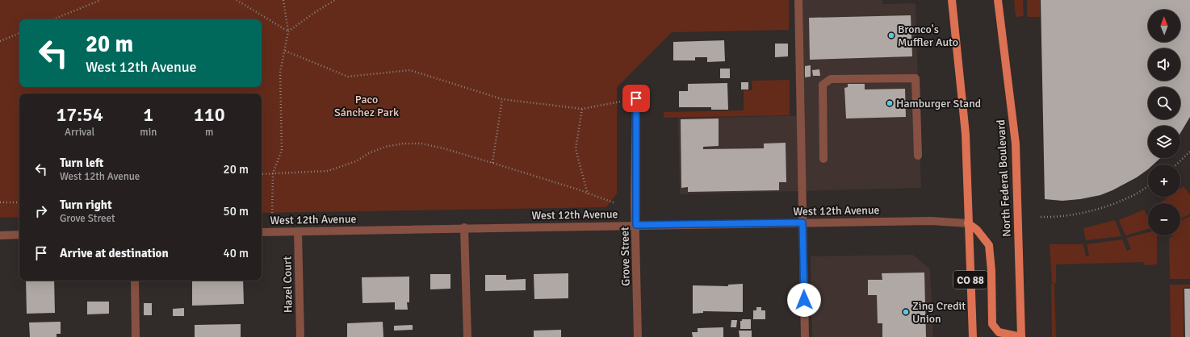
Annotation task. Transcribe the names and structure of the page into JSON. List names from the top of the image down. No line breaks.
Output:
{"streets":{"main road":["North Federal Boulevard","CO 88"],"street":["West 12th Avenue","Grove Street","Hazel Court"]},"crossings":[["West 12th Avenue","Grove Street"],["West 12th Avenue","CO 88"],["West 12th Avenue","Hazel Court"]],"parks":["Paco Sánchez Park"],"places":["Bronco's Muffler Auto","Hamburger Stand","Zing Credit Union"],"north":"top","page":{"map_buttons":["+","−"],"turn":["20 m","West 12th Avenue"],"eta":["17:54","Arrival","1","min","110","m"],"list":[{"name":"Turn left","note":"West 12th Avenue","value":"20 m"},{"name":"Turn right","note":"Grove Street","value":"50 m"},{"name":"Arrive at destination","value":"40 m"}]}}
